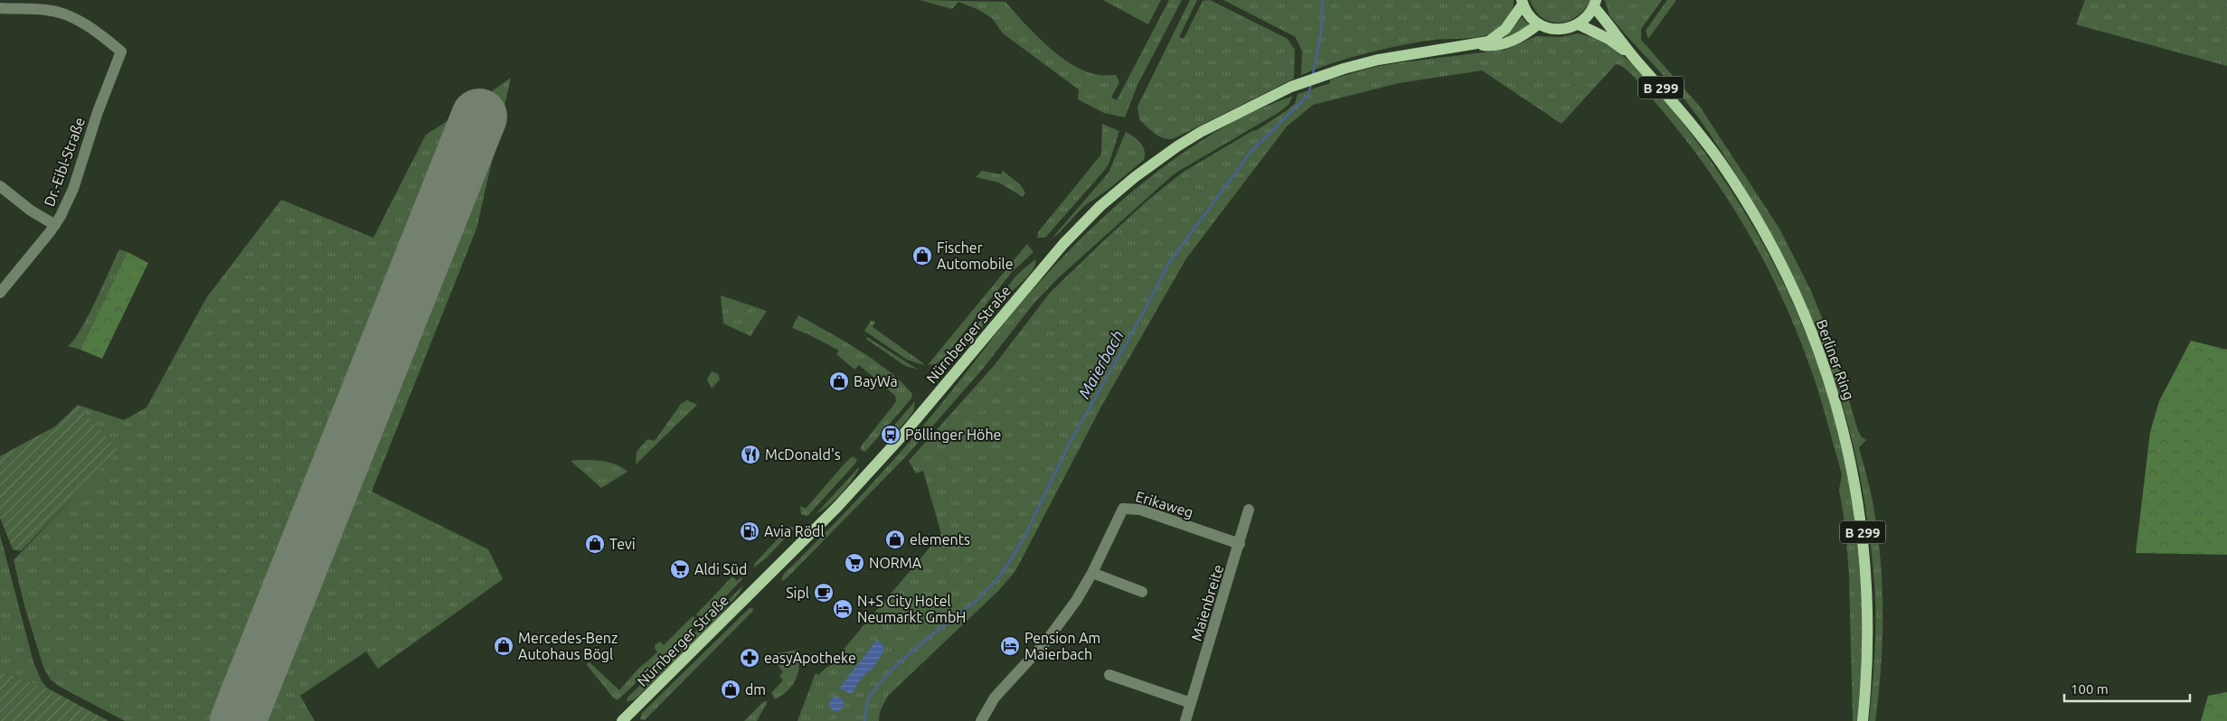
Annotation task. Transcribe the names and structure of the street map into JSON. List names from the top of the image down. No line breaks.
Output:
{"streets":{"main road":["B 299","Nürnberger Straße","Berliner Ring"],"street":["Dr.-Eibl-Straße","Erikaweg","Maienbreite"]},"crossings":[["Erikaweg","Maienbreite"]],"water":["Maierbach"],"places":{"shop":["Fischer Automobile","BayWa","elements","Tevi","Mercedes-Benz Autohaus Bögl","dm"],"bus stop":["Pöllinger Höhe"],"restaurant":["McDonald's"],"fuel station":["Avia Rödl"],"supermarket":["NORMA","Aldi Süd"],"cafe":["Sipl"],"hotel":["N+S City Hotel Neumarkt GmbH","Pension Am Maierbach"],"pharmacy":["easyApotheke"]},"scale_bar":"100 m"}
